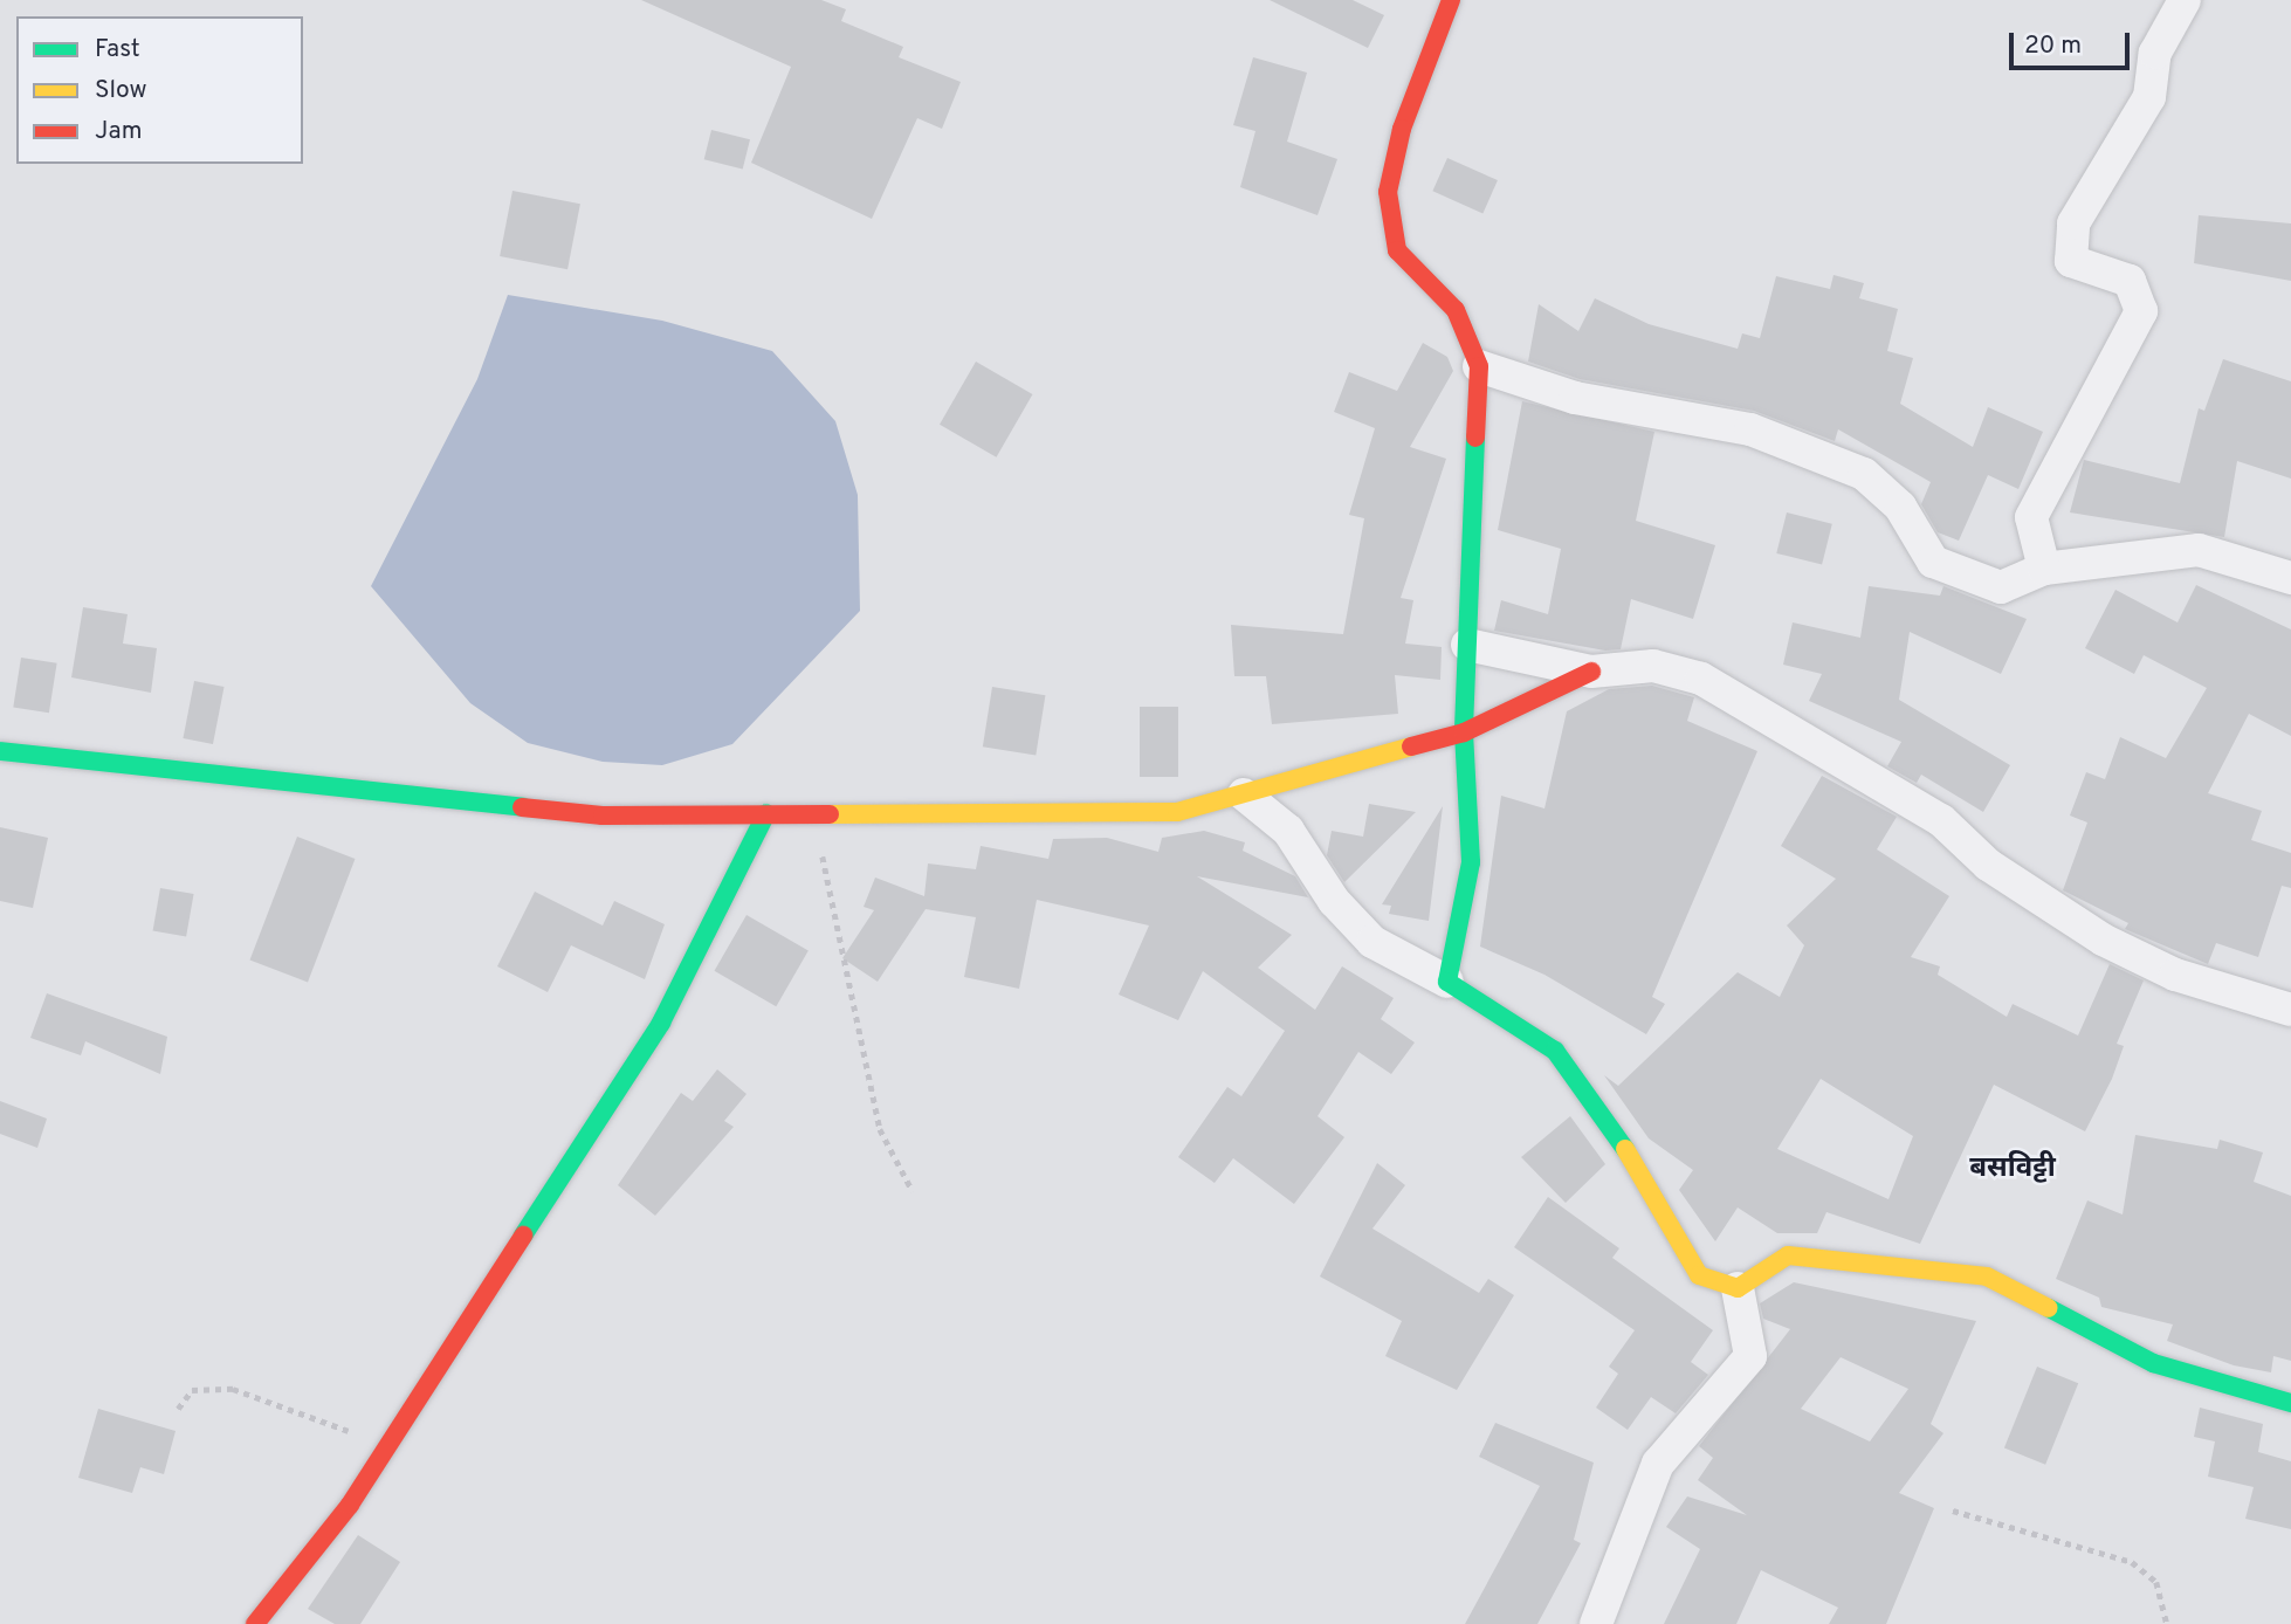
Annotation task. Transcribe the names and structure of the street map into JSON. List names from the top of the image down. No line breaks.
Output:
{"districts":["बसविट्टी"],"legend":["Fast","Slow","Jam"],"scale_bar":"20 m"}
